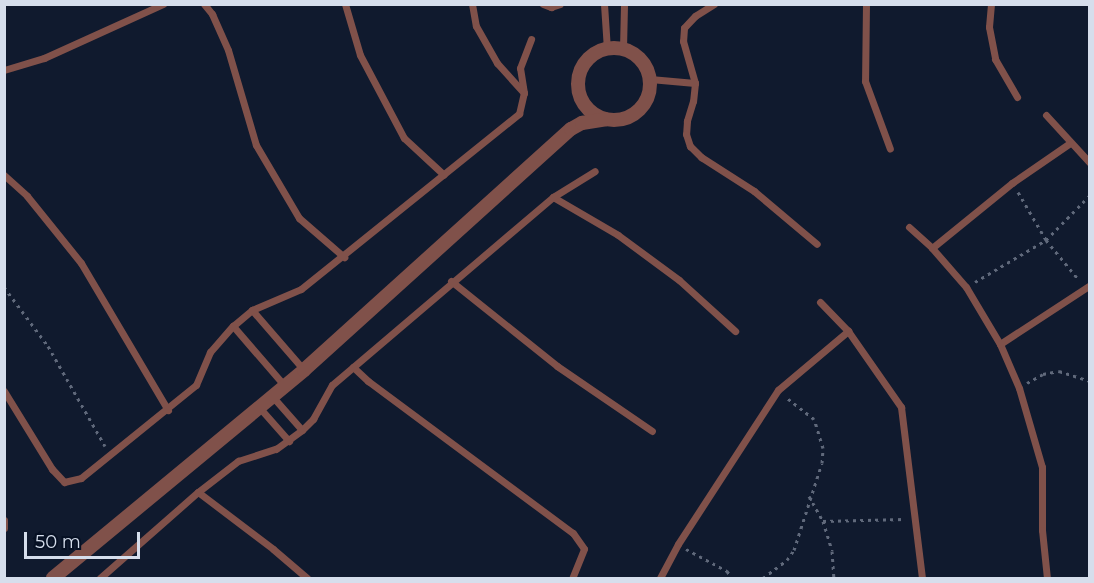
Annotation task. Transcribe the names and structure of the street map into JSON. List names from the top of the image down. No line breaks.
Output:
{"scale_bar":"50 m"}
